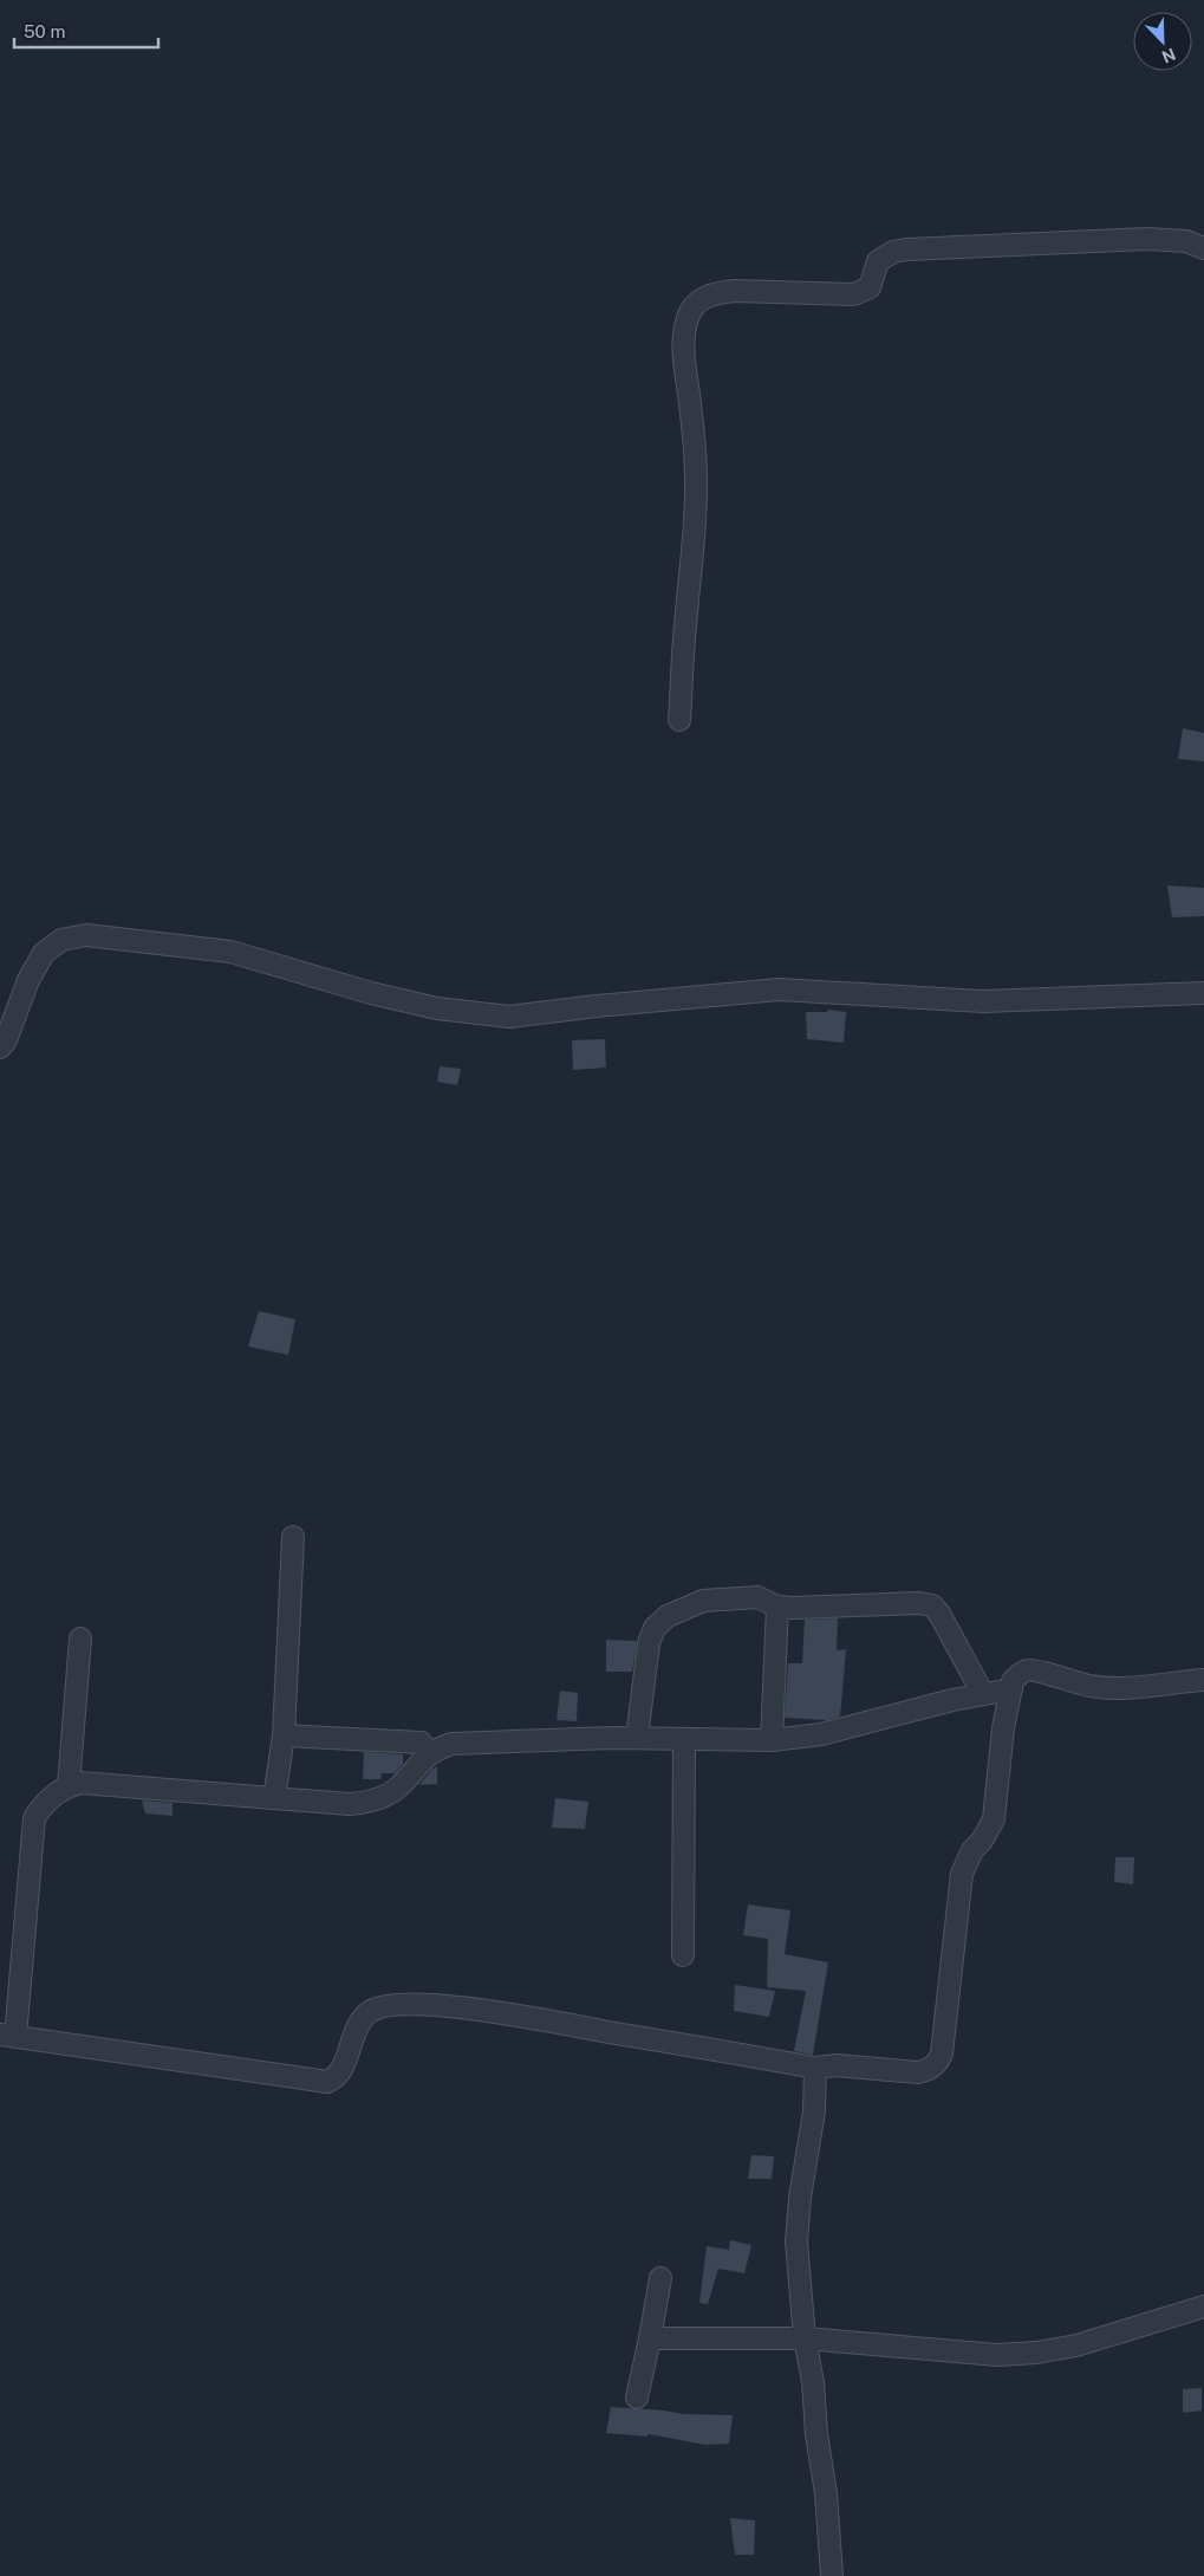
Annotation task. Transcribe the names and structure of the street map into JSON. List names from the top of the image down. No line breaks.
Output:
{"scale_bar":"50 m","north":"bottom right"}
